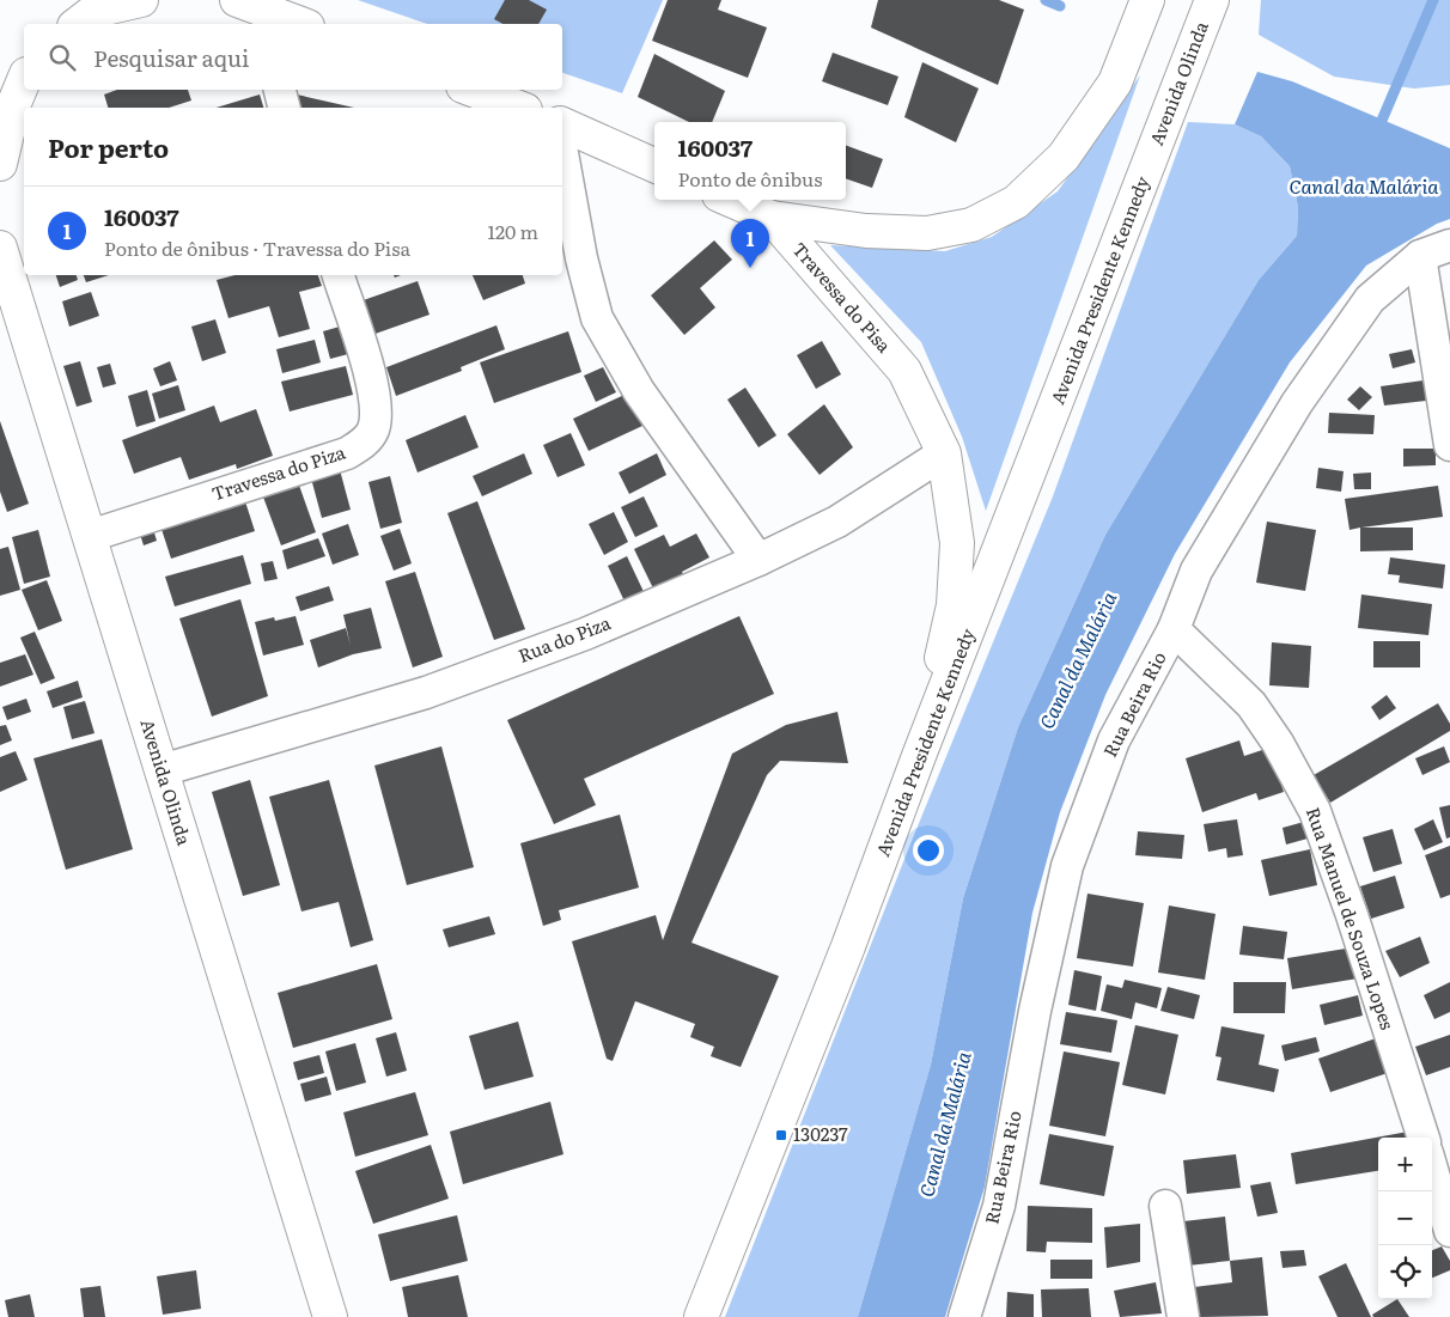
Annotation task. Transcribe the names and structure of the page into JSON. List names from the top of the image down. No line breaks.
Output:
{"streets":{"main road":["Avenida Olinda","Avenida Presidente Kennedy","Travessa do Pisa"],"street":["Travessa do Piza","Rua do Piza","Rua Beira Rio","Rua Manuel de Souza Lopes"]},"crossings":[["Avenida Olinda","Avenida Presidente Kennedy"],["Avenida Olinda","Travessa do Piza"],["Avenida Olinda","Rua do Piza"],["Avenida Presidente Kennedy","Travessa do Pisa"],["Travessa do Pisa","Rua do Piza"],["Rua Beira Rio","Rua Manuel de Souza Lopes"]],"water":["Canal da Malária"],"places":{"transit":["130237"]},"page":{"search":"Pesquisar aqui","heading":"Por perto","popup":["160037","Ponto de ônibus"],"list":[{"mark":"1","name":"160037","note":"Ponto de ônibus · Travessa do Pisa","value":"120 m"}],"pins":"1","map_buttons":["+","−"]}}
